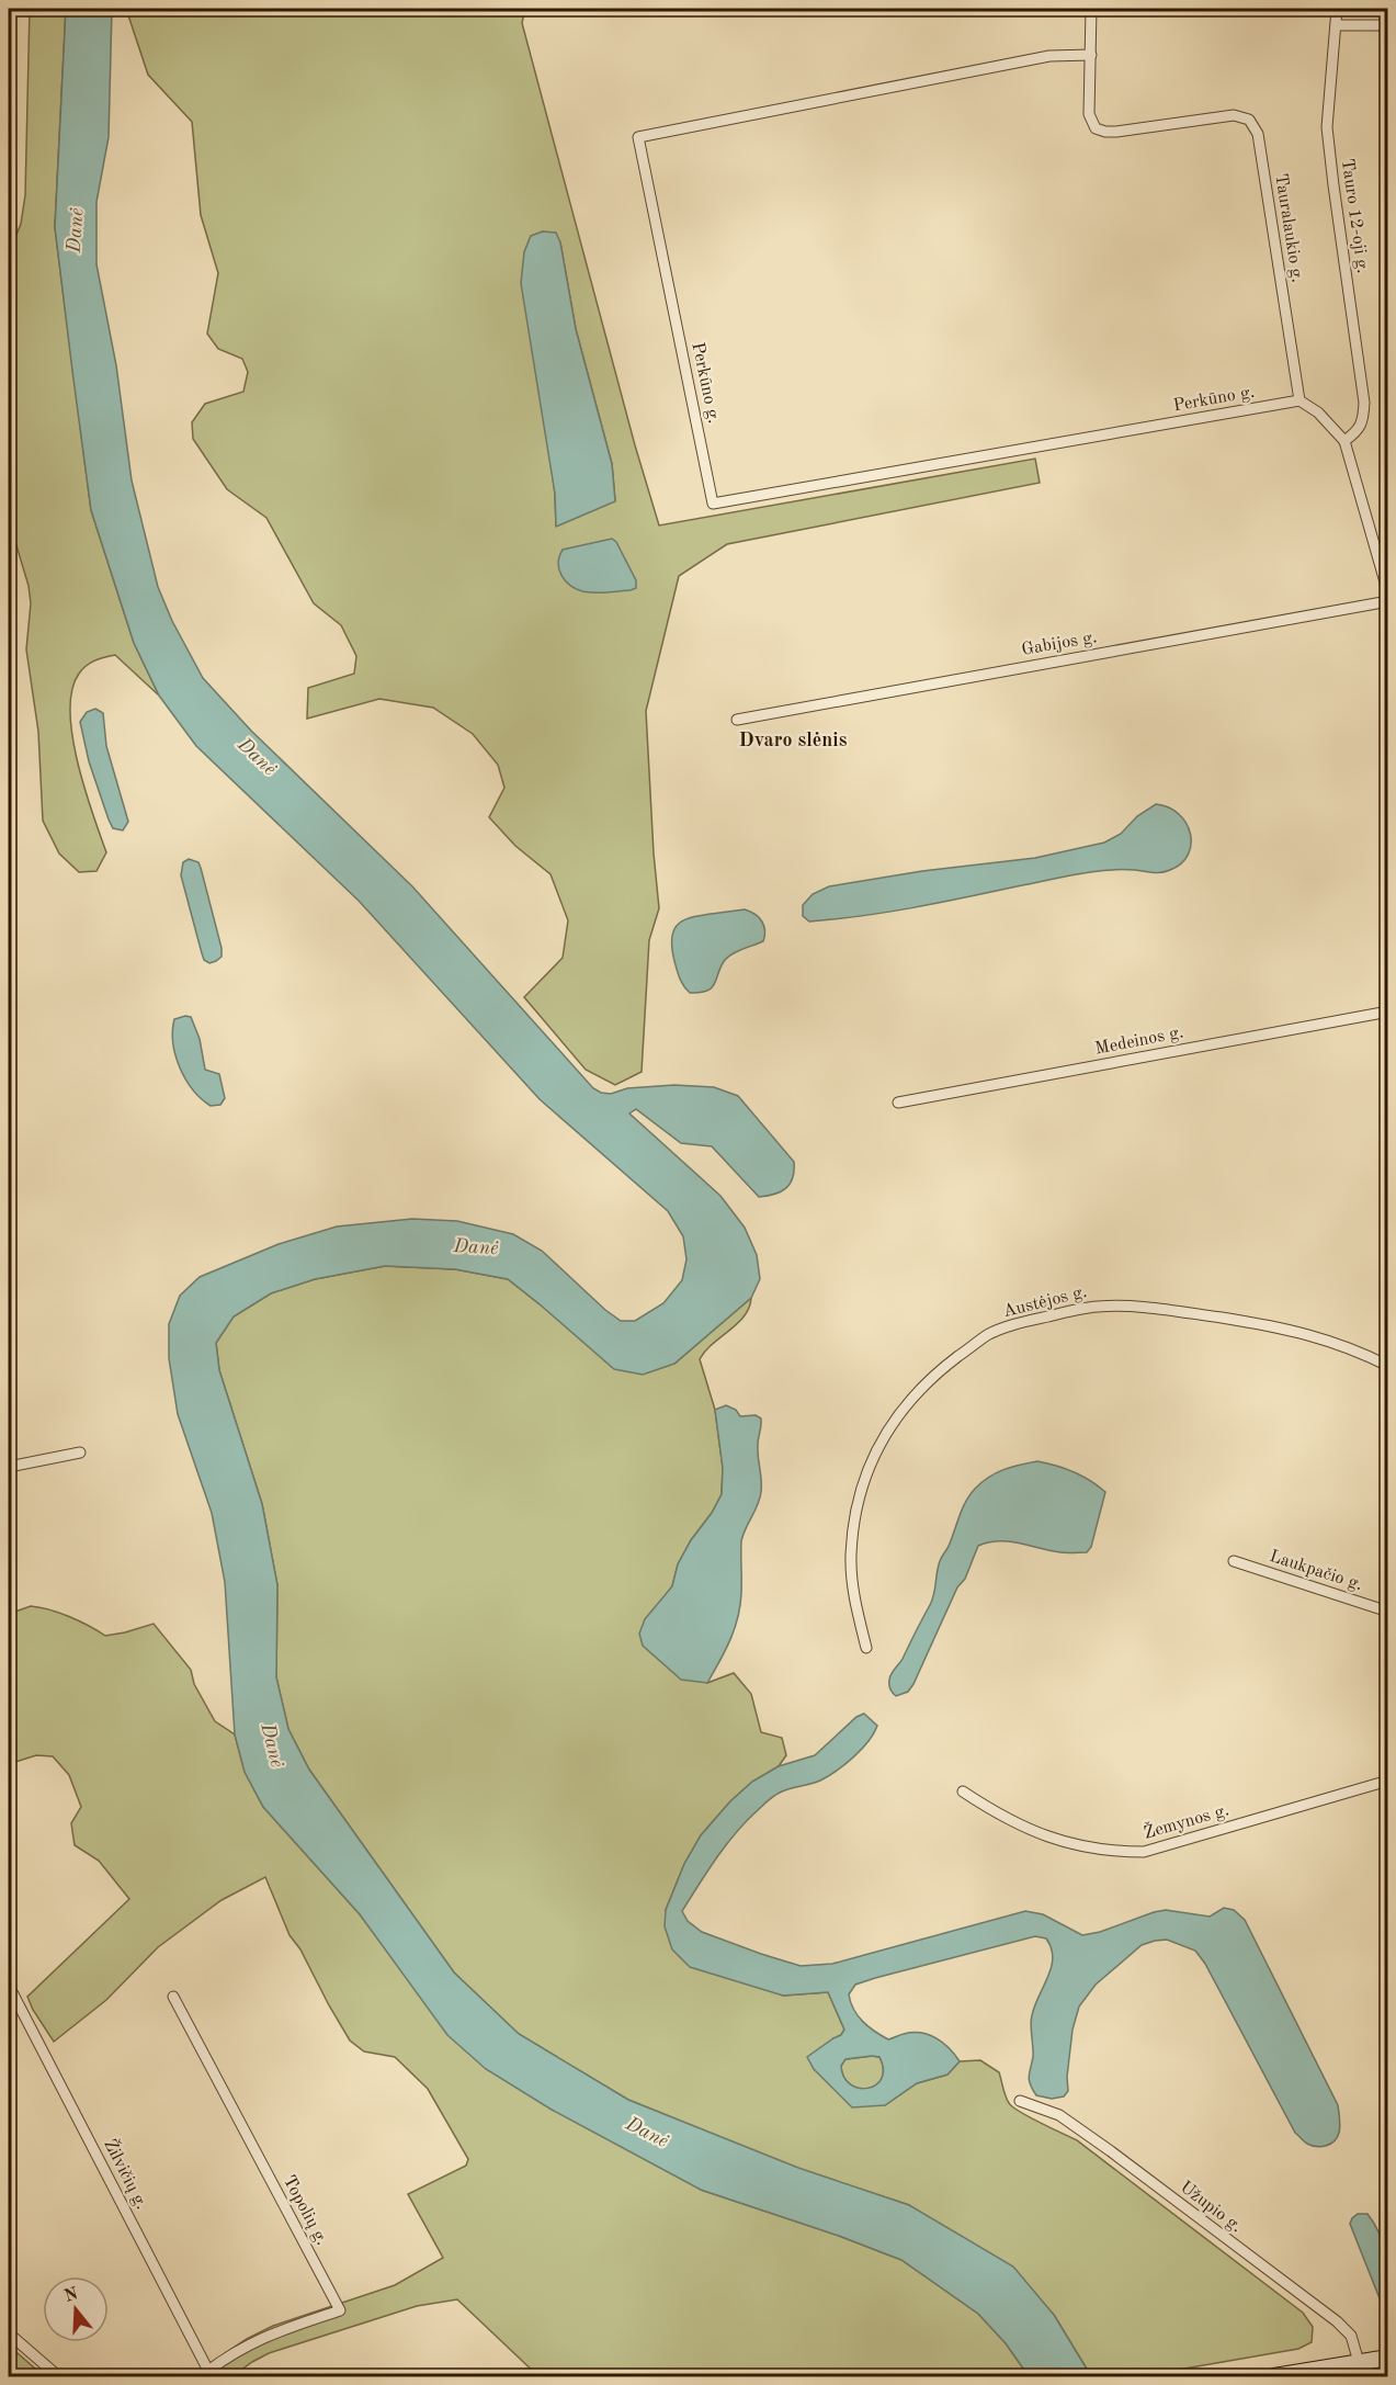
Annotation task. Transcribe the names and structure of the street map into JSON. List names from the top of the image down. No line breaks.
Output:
{"streets":{"street":["Tauro 12-oji g.","Tauralaukio g.","Perkūno g.","Gabijos g.","Medeinos g.","Austėjos g.","Laukpačio g.","Žemynos g.","Žilvičių g.","Užupio g.","Topolių g."]},"crossings":[["Tauralaukio g.","Perkūno g."],["Žilvičių g.","Topolių g."]],"districts":["Dvaro slėnis"],"water":["Danė"],"north":"top"}
